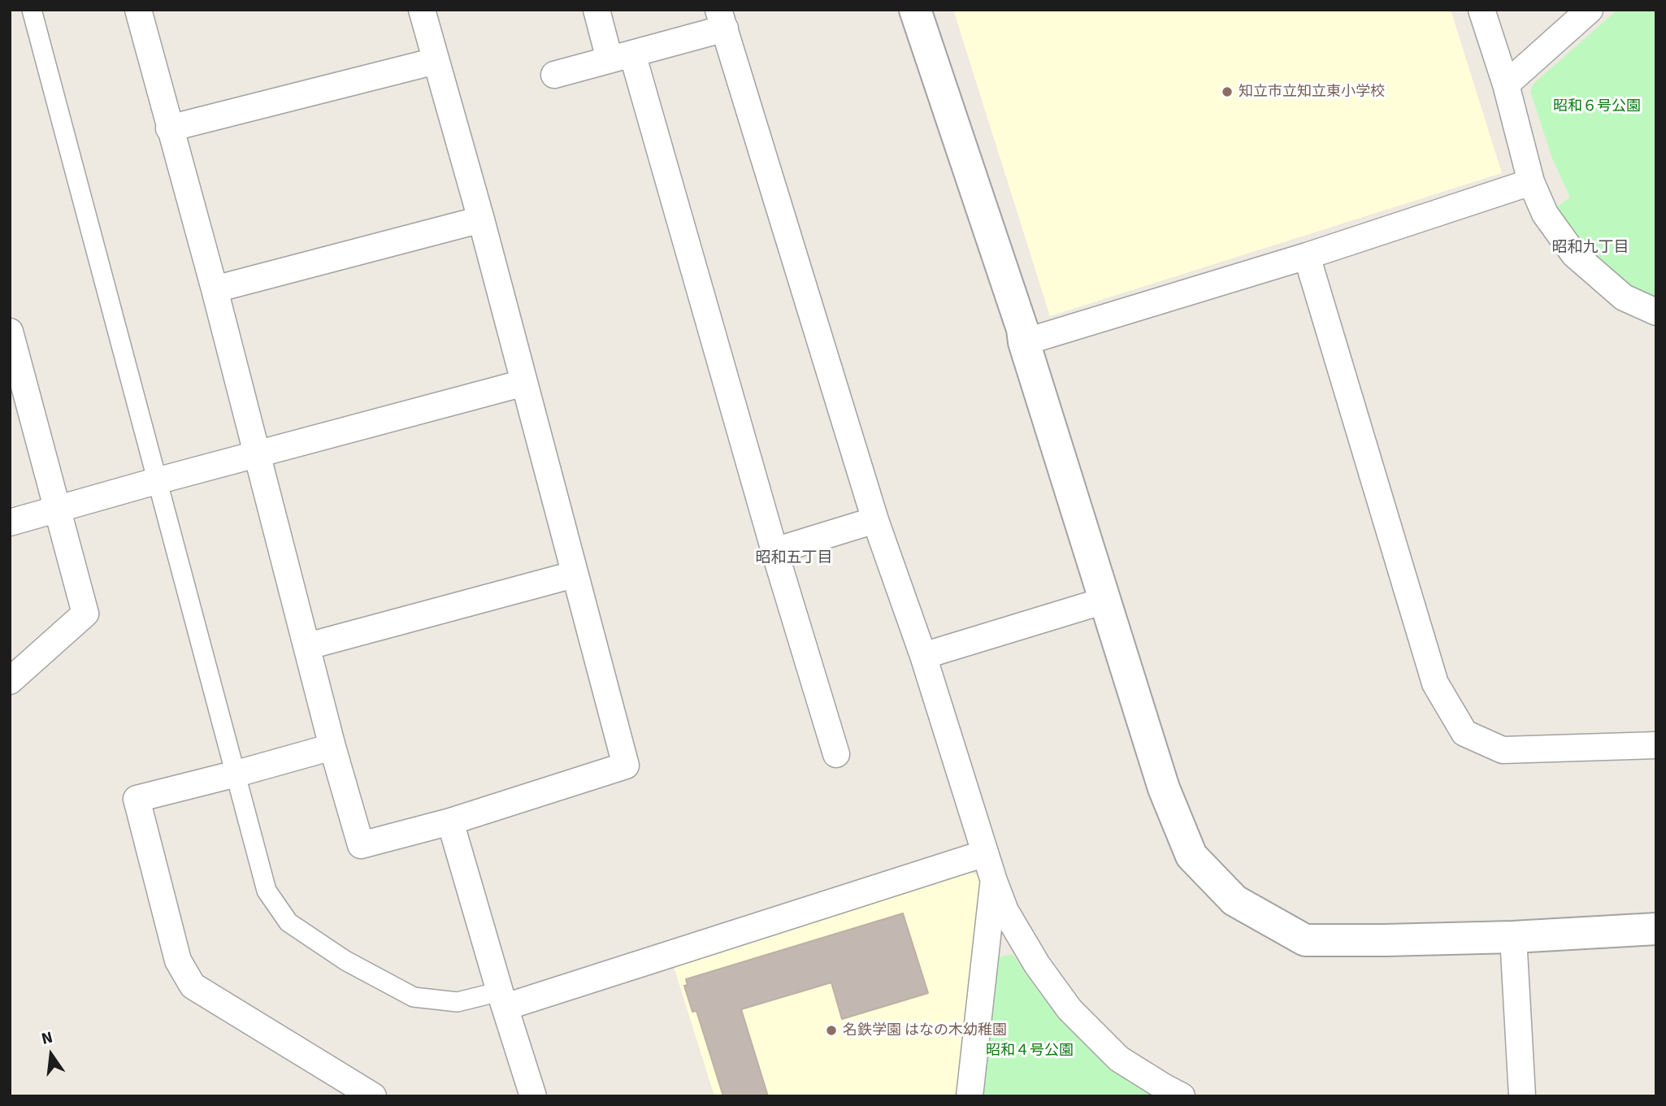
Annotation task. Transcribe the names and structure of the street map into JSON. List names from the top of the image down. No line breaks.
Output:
{"districts":["昭和九丁目","昭和五丁目"],"parks":["昭和６号公園","昭和４号公園"],"places":["知立市立知立東小学校","名鉄学園 はなの木幼稚園"],"north":"top"}
